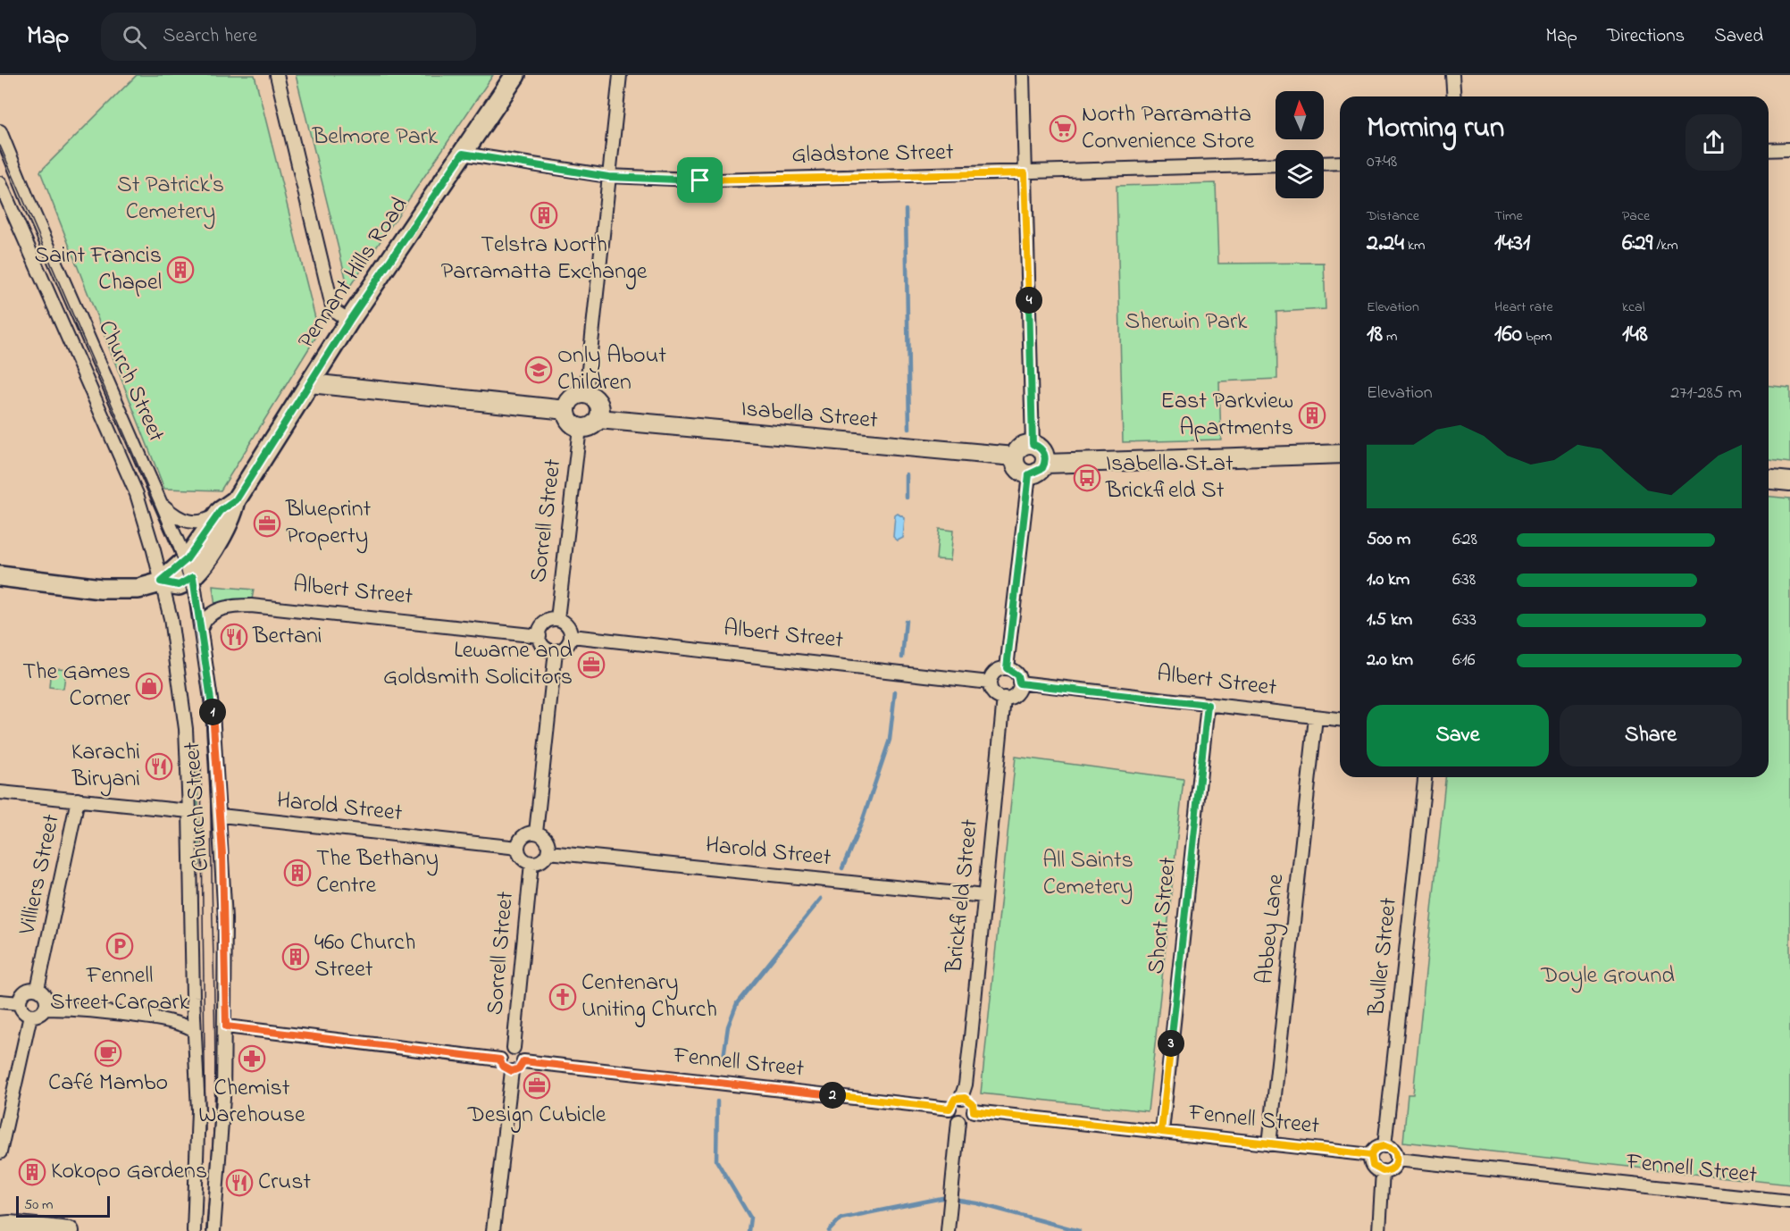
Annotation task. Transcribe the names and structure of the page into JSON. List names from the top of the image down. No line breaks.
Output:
{"streets":{"main road":["Pennant Hills Road"],"street":["Gladstone Street","Church Street","Isabella Street","Sorrell Street","Albert Street","Harold Street","Villiers Street","Brickfield Street","Short Street","Abbey Lane","Buller Street","Fennell Street"]},"crossings":[["Gladstone Street","Pennant Hills Road"],["Pennant Hills Road","Church Street"],["Church Street","Albert Street"],["Church Street","Harold Street"],["Isabella Street","Sorrell Street"],["Sorrell Street","Albert Street"],["Sorrell Street","Harold Street"],["Sorrell Street","Fennell Street"],["Albert Street","Brickfield Street"],["Albert Street","Short Street"],["Albert Street","Abbey Lane"],["Harold Street","Brickfield Street"],["Brickfield Street","Fennell Street"],["Short Street","Fennell Street"],["Abbey Lane","Fennell Street"],["Buller Street","Fennell Street"]],"parks":["Belmore Park","St Patrick's Cemetery","Sherwin Park","All Saints Cemetery","Doyle Ground"],"places":{"supermarket":["North Parramatta Convenience Store"],"building":["Telstra North Parramatta Exchange","Saint Francis Chapel","East Parkview Apartments","The Bethany Centre","460 Church Street","Kokopo Gardens"],"school or university":["Only About Children"],"bus stop":["Isabella St at Brickfield St"],"office":["Blueprint Property","Lewarne and Goldsmith Solicitors","Design Cubicle"],"restaurant":["Bertani","Karachi Biryani","Crust"],"shop":["The Games Corner"],"parking":["Fennell Street Carpark"],"church":["Centenary Uniting Church"],"cafe":["Café Mambo"],"pharmacy":["Chemist Warehouse"]},"scale_bar":"50 m","north":"top","page":{"header":"Map","search":"Search here","nav":["Map","Directions","Saved"],"heading":["Morning run","07:48"],"stats":[["Distance","2.24 km"],["Time","14:31"],["Pace","6:29 /km"],["Elevation","18 m"],["Heart rate","160 bpm"],["kcal","148"]],"pins":["4","1","3","2"],"chart":["Elevation","271–285 m"],"list":[{"name":"500 m","note":"6:28"},{"name":"1.0 km","note":"6:38"},{"name":"1.5 km","note":"6:33"},{"name":"2.0 km","note":"6:16"}],"buttons":["Save","Share"],"scale":"50 m"}}
